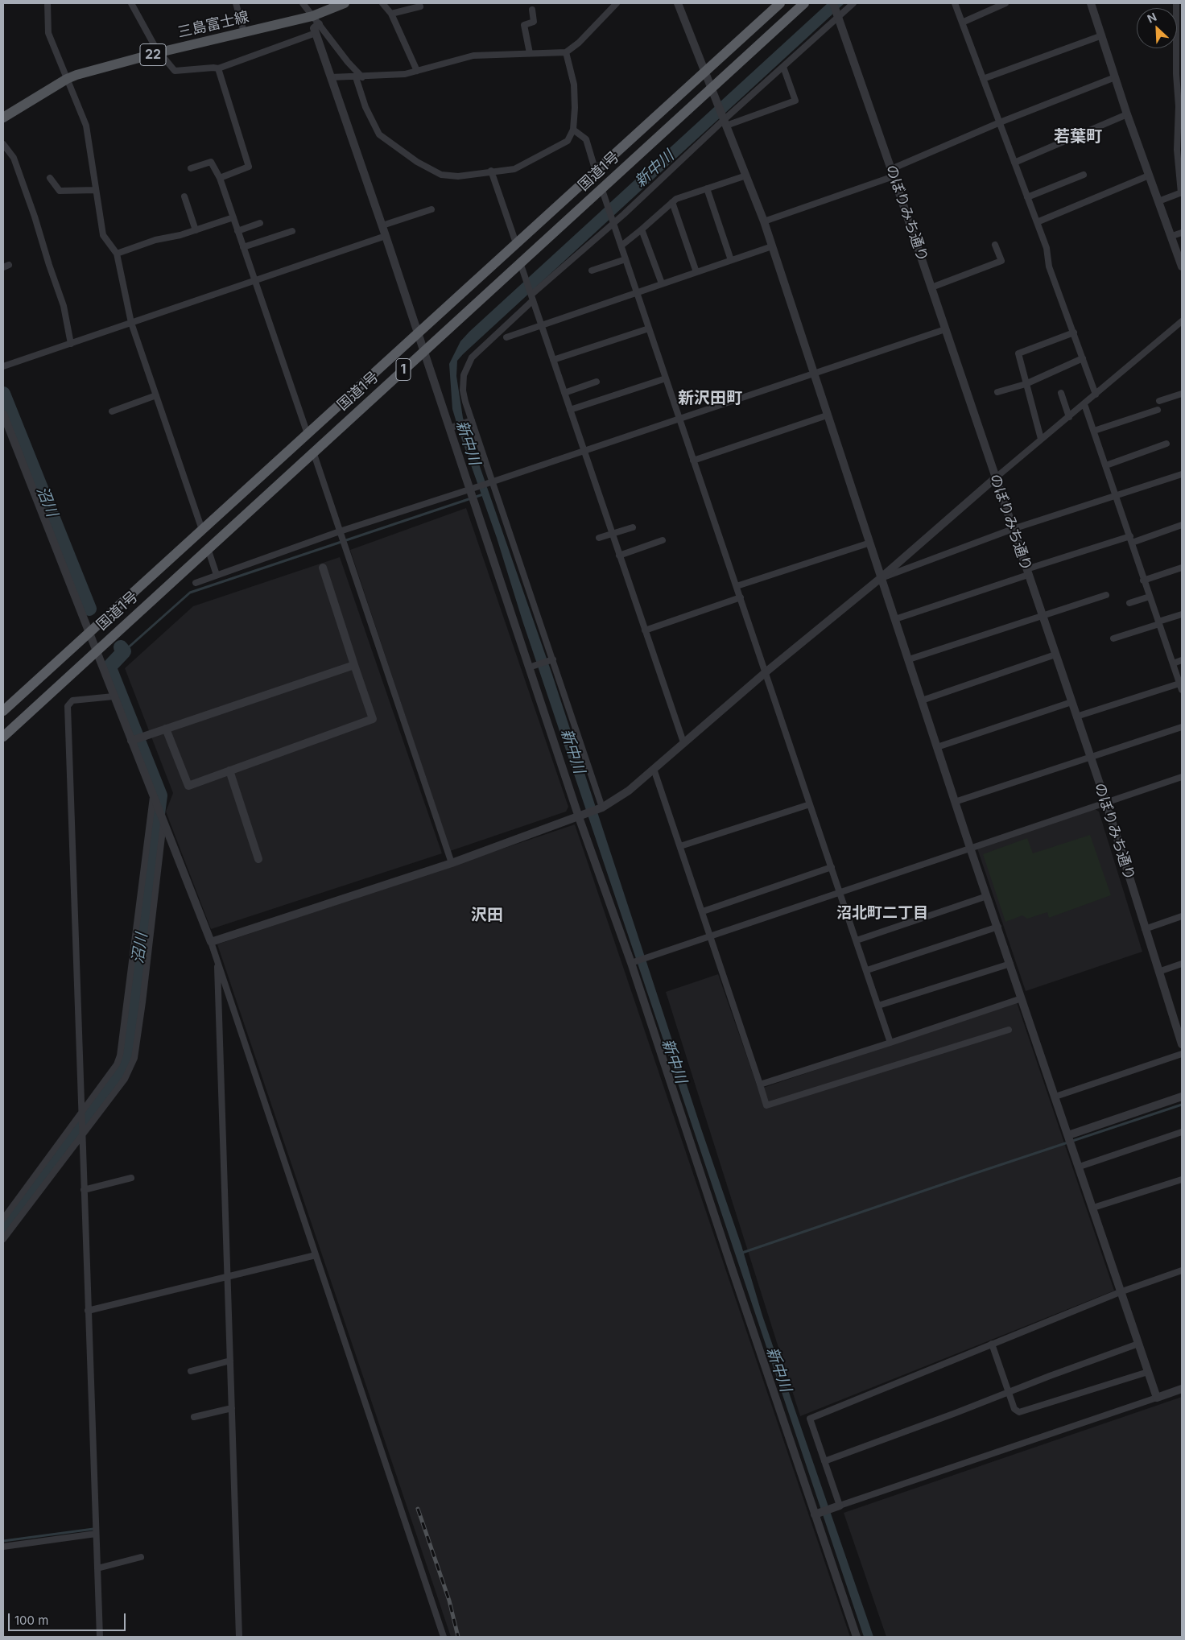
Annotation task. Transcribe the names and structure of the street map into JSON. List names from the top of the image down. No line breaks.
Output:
{"streets":{"highway":["国道1号","1"],"main road":["三島富士線","22"],"street":["のぼりみち通り"]},"districts":["若葉町","新沢田町","沼北町二丁目","沢田"],"water":["新中川","沼川"],"scale_bar":"100 m","north":"top left"}
